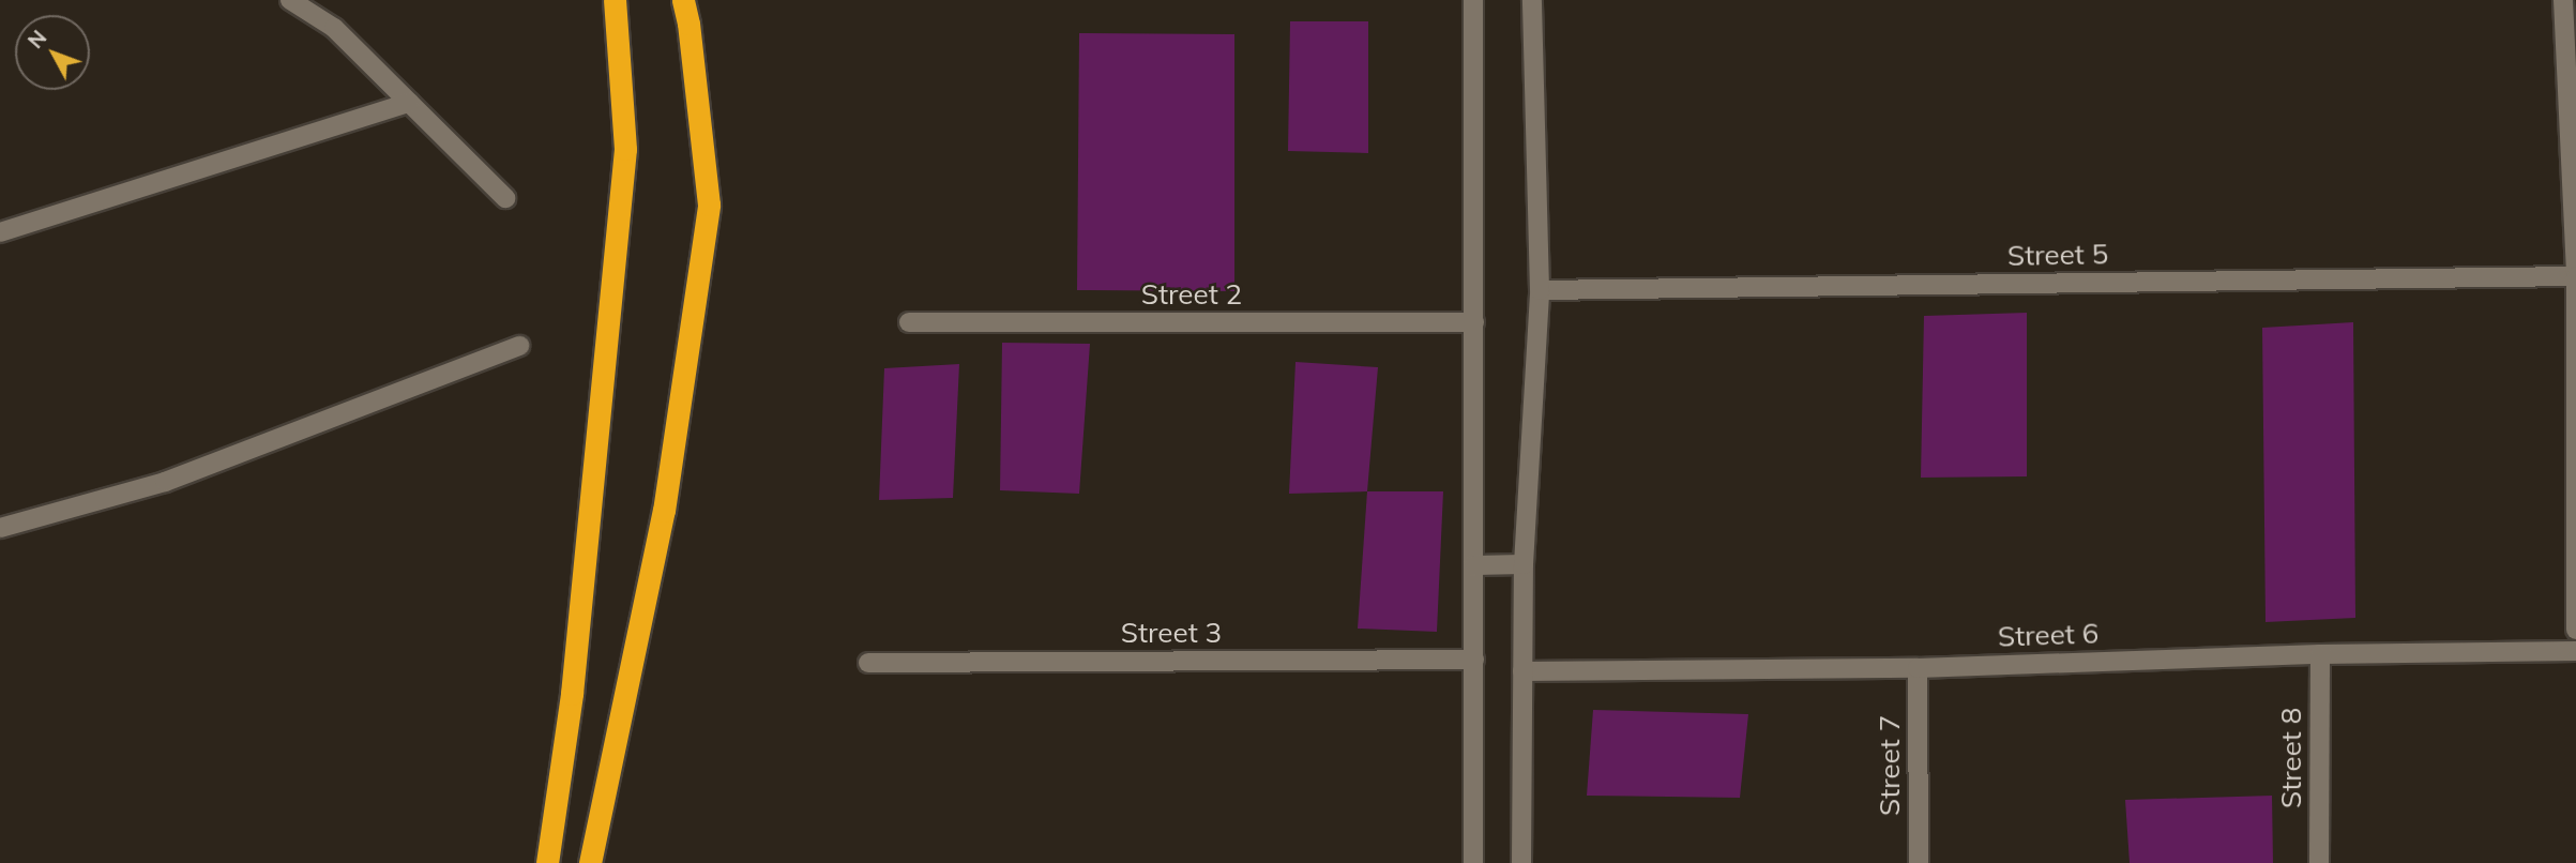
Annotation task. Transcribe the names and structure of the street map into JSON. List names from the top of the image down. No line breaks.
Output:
{"streets":{"street":["Street 5","Street 2","Street 3","Street 6","Street 8","Street 7"]},"crossings":[["Street 6","Street 8"],["Street 6","Street 7"]],"north":"top left"}
